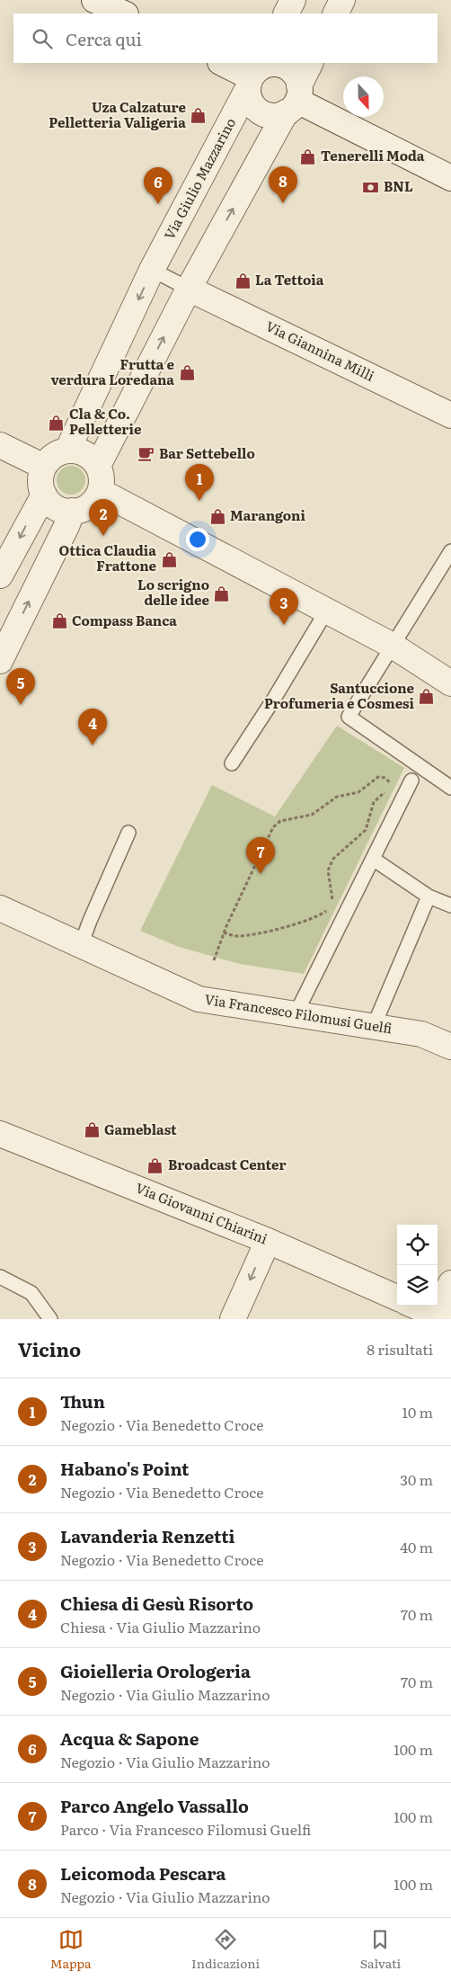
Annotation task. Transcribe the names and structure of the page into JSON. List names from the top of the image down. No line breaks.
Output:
{"streets":{"street":["Via Giulio Mazzarino","Via Giannina Milli","Via Francesco Filomusi Guelfi","Via Giovanni Chiarini"]},"places":{"shop":["Uza Calzature Pelletteria Valigeria","Tenerelli Moda","La Tettoia","Frutta e verdura Loredana","Cla & Co. Pelletterie","Marangoni","Ottica Claudia Frattone","Lo scrigno delle idee","Compass Banca","Santuccione Profumeria e Cosmesi","Gameblast","Broadcast Center"],"bank":["BNL"],"cafe":["Bar Settebello"]},"north":"bottom","page":{"search":"Cerca qui","pins":["8","6","1","2","3","5","4","7"],"heading":["Vicino","8 risultati"],"list":[{"mark":"1","name":"Thun","note":"Negozio · Via Benedetto Croce","value":"10 m"},{"mark":"2","name":"Habano's Point","note":"Negozio · Via Benedetto Croce","value":"30 m"},{"mark":"3","name":"Lavanderia Renzetti","note":"Negozio · Via Benedetto Croce","value":"40 m"},{"mark":"4","name":"Chiesa di Gesù Risorto","note":"Chiesa · Via Giulio Mazzarino","value":"70 m"},{"mark":"5","name":"Gioielleria Orologeria","note":"Negozio · Via Giulio Mazzarino","value":"70 m"},{"mark":"6","name":"Acqua & Sapone","note":"Negozio · Via Giulio Mazzarino","value":"100 m"},{"mark":"7","name":"Parco Angelo Vassallo","note":"Parco · Via Francesco Filomusi Guelfi","value":"100 m"},{"mark":"8","name":"Leicomoda Pescara","note":"Negozio · Via Giulio Mazzarino","value":"100 m"}],"nav":["Mappa","Indicazioni","Salvati"]}}
